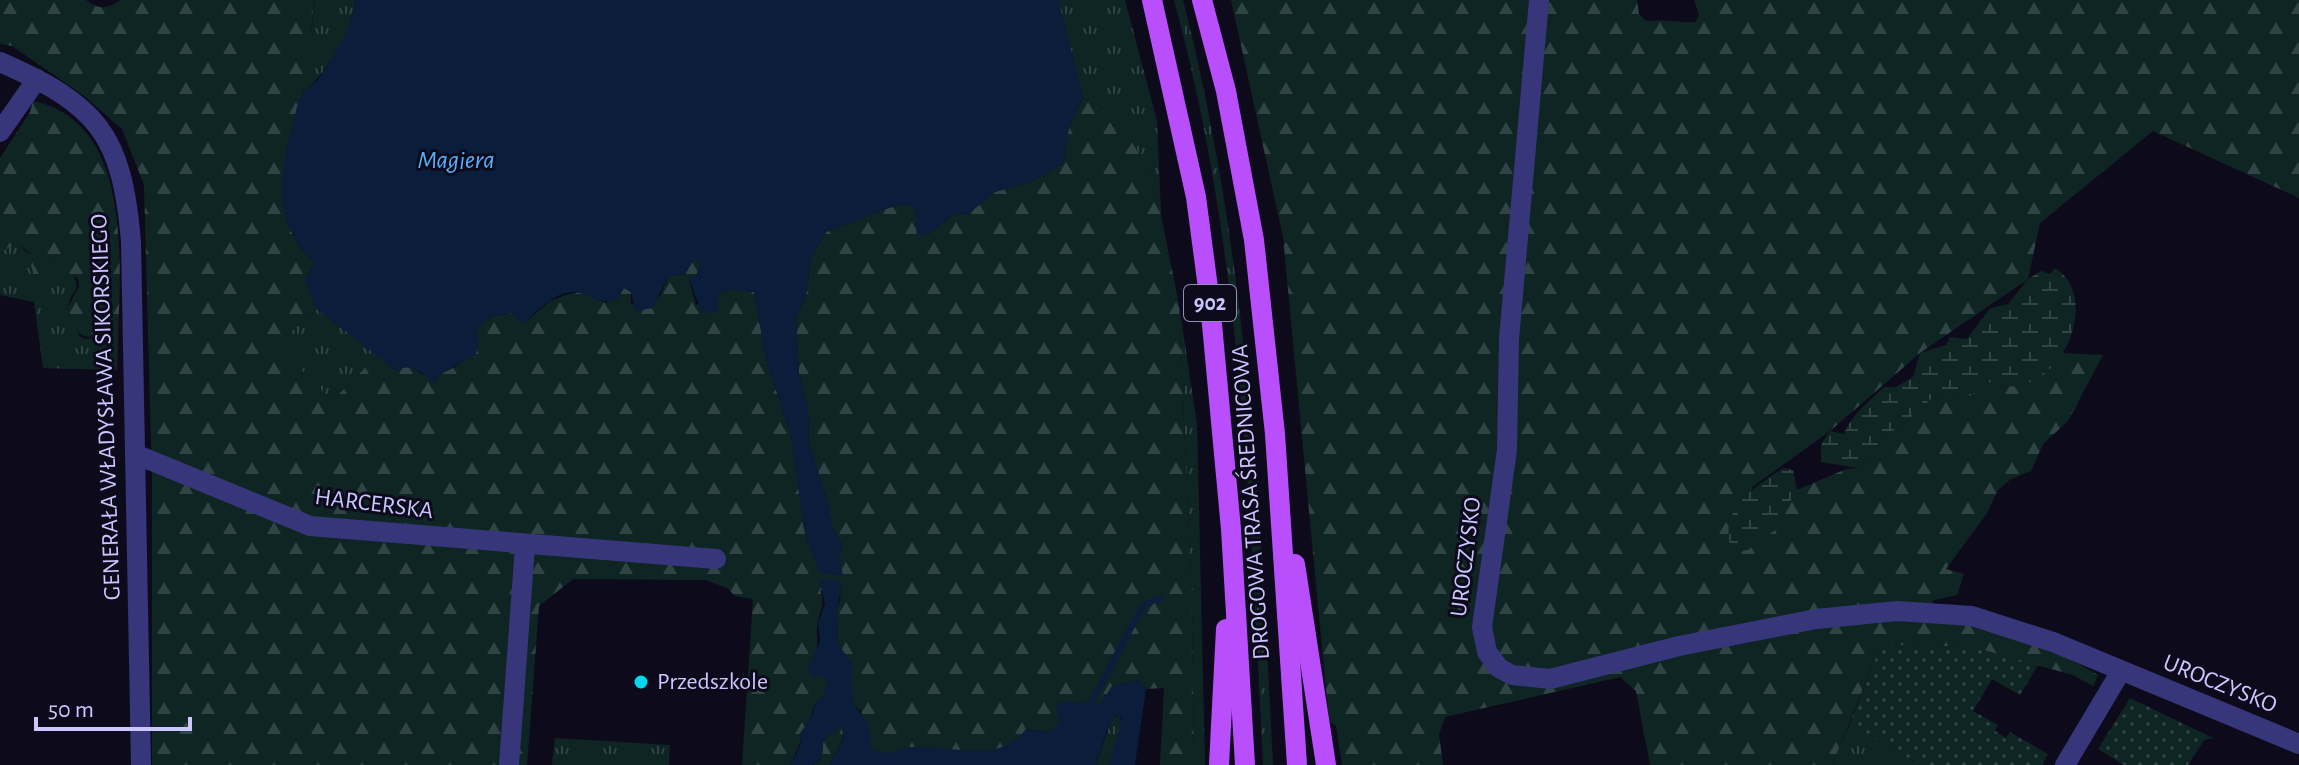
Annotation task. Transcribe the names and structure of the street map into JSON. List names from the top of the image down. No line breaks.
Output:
{"streets":{"main road":["902","DROGOWA TRASA ŚREDNICOWA"],"street":["GENERAŁA WŁADYSŁAWA SIKORSKIEGO","HARCERSKA","UROCZYSKO"]},"crossings":[["GENERAŁA WŁADYSŁAWA SIKORSKIEGO","HARCERSKA"]],"water":["Magiera"],"places":["Przedszkole"],"scale_bar":"50 m"}
